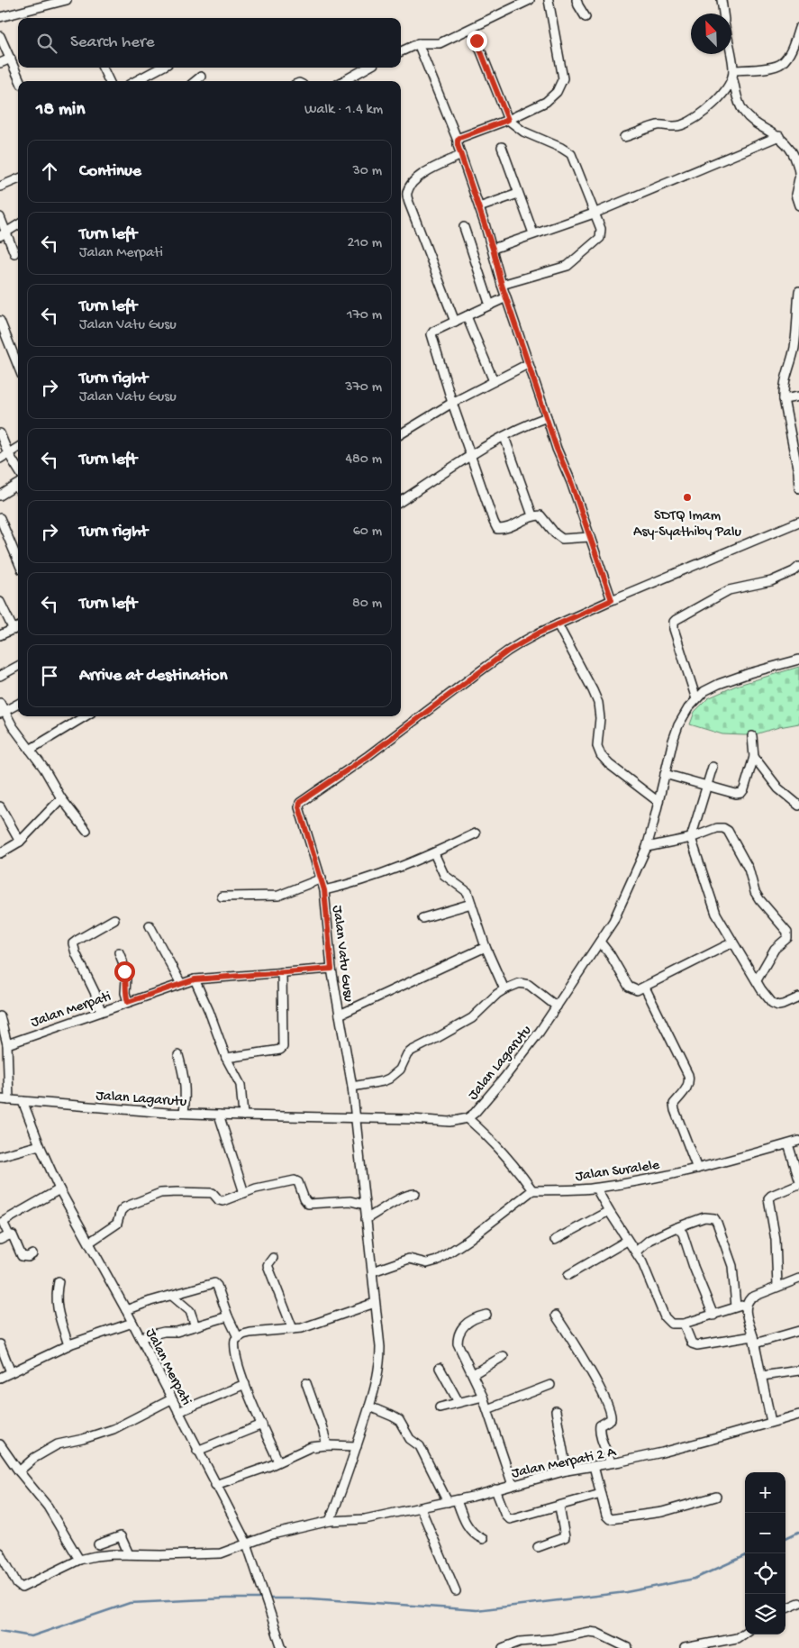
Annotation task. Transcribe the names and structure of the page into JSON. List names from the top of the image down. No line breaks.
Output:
{"streets":{"street":["Jalan Vatu Gusu","Jalan Merpati","Jalan Lagarutu","Jalan Suralele","Jalan Merpati 2 A"]},"crossings":[["Jalan Vatu Gusu","Jalan Merpati"],["Jalan Vatu Gusu","Jalan Lagarutu"],["Jalan Merpati","Jalan Lagarutu"],["Jalan Merpati","Jalan Merpati 2 A"]],"places":["SDTQ Imam Asy-Syathiby Palu"],"north":"top left","page":{"search":"Search here","heading":["18 min","Walk · 1.4 km"],"list":[["Continue","30 m"],["Turn left","Jalan Merpati","210 m"],["Turn left","Jalan Vatu Gusu","170 m"],["Turn right","Jalan Vatu Gusu","370 m"],["Turn left","480 m"],["Turn right","60 m"],["Turn left","80 m"],"Arrive at destination"],"map_buttons":["+","−"]}}
